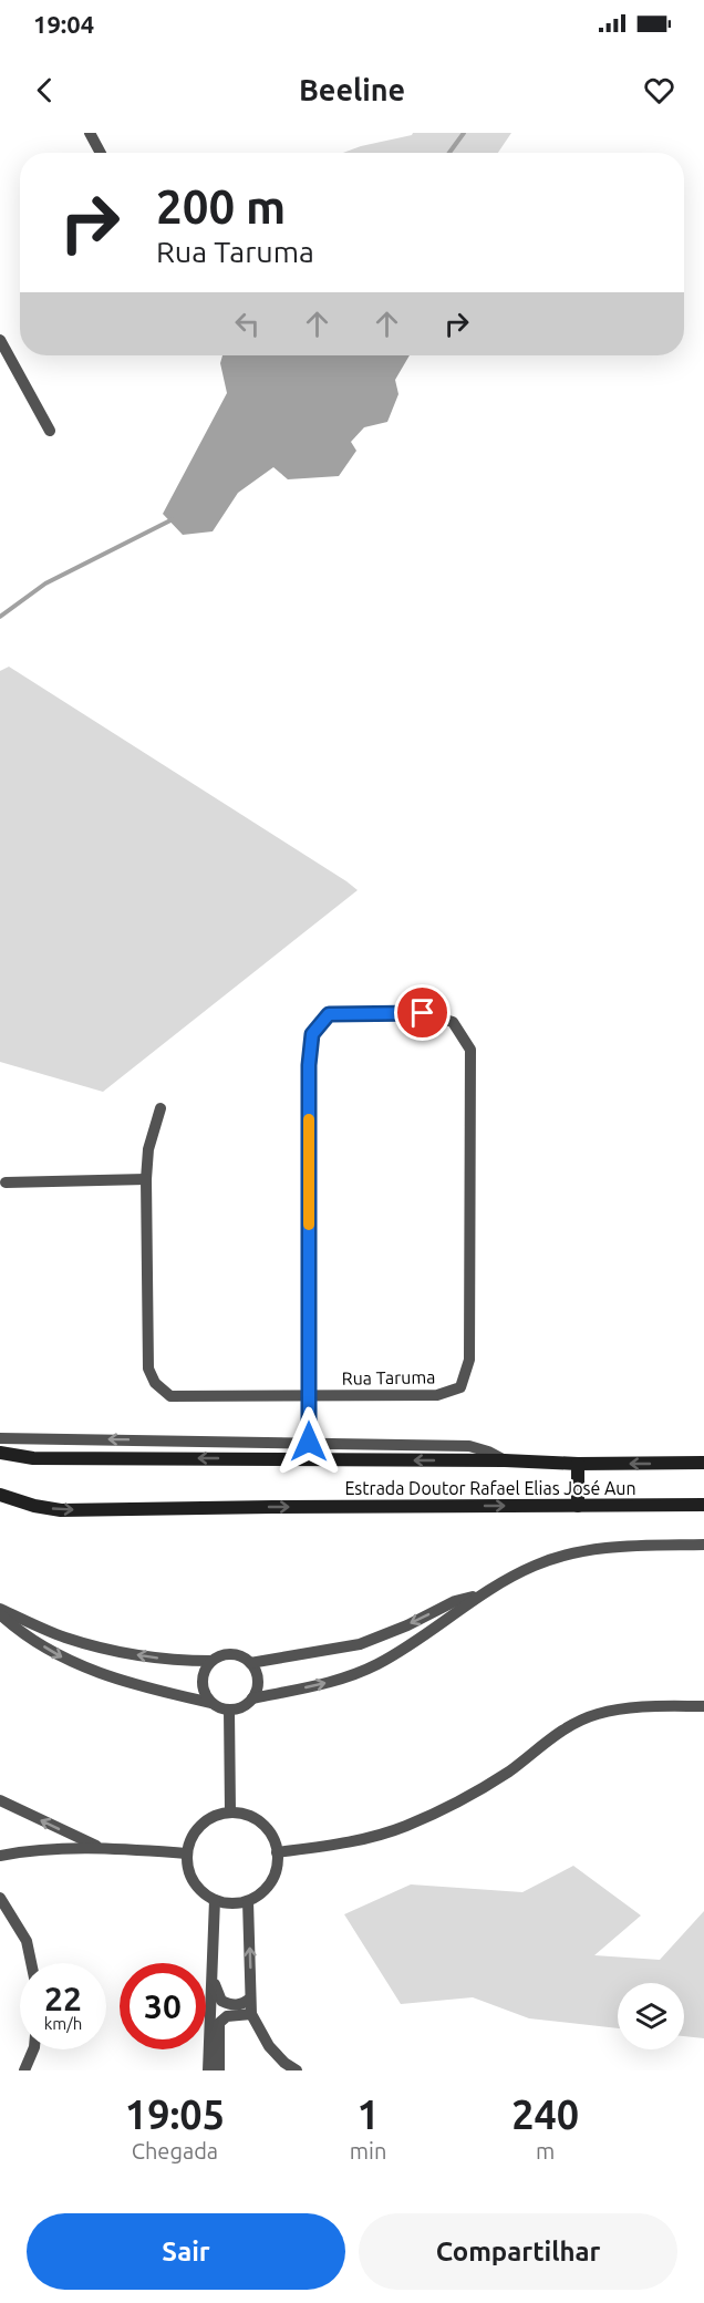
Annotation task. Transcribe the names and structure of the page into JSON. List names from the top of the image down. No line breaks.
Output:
{"streets":{"main road":["Estrada Doutor Rafael Elias José Aun"],"street":["Rua Taruma"]},"page":{"status":"19:04","header":"Beeline","turn":["200 m","Rua Taruma"],"speed":"22 km/h","limit":"30","eta":["19:05","Chegada","1","min","240","m"],"buttons":["Sair","Compartilhar"]}}
